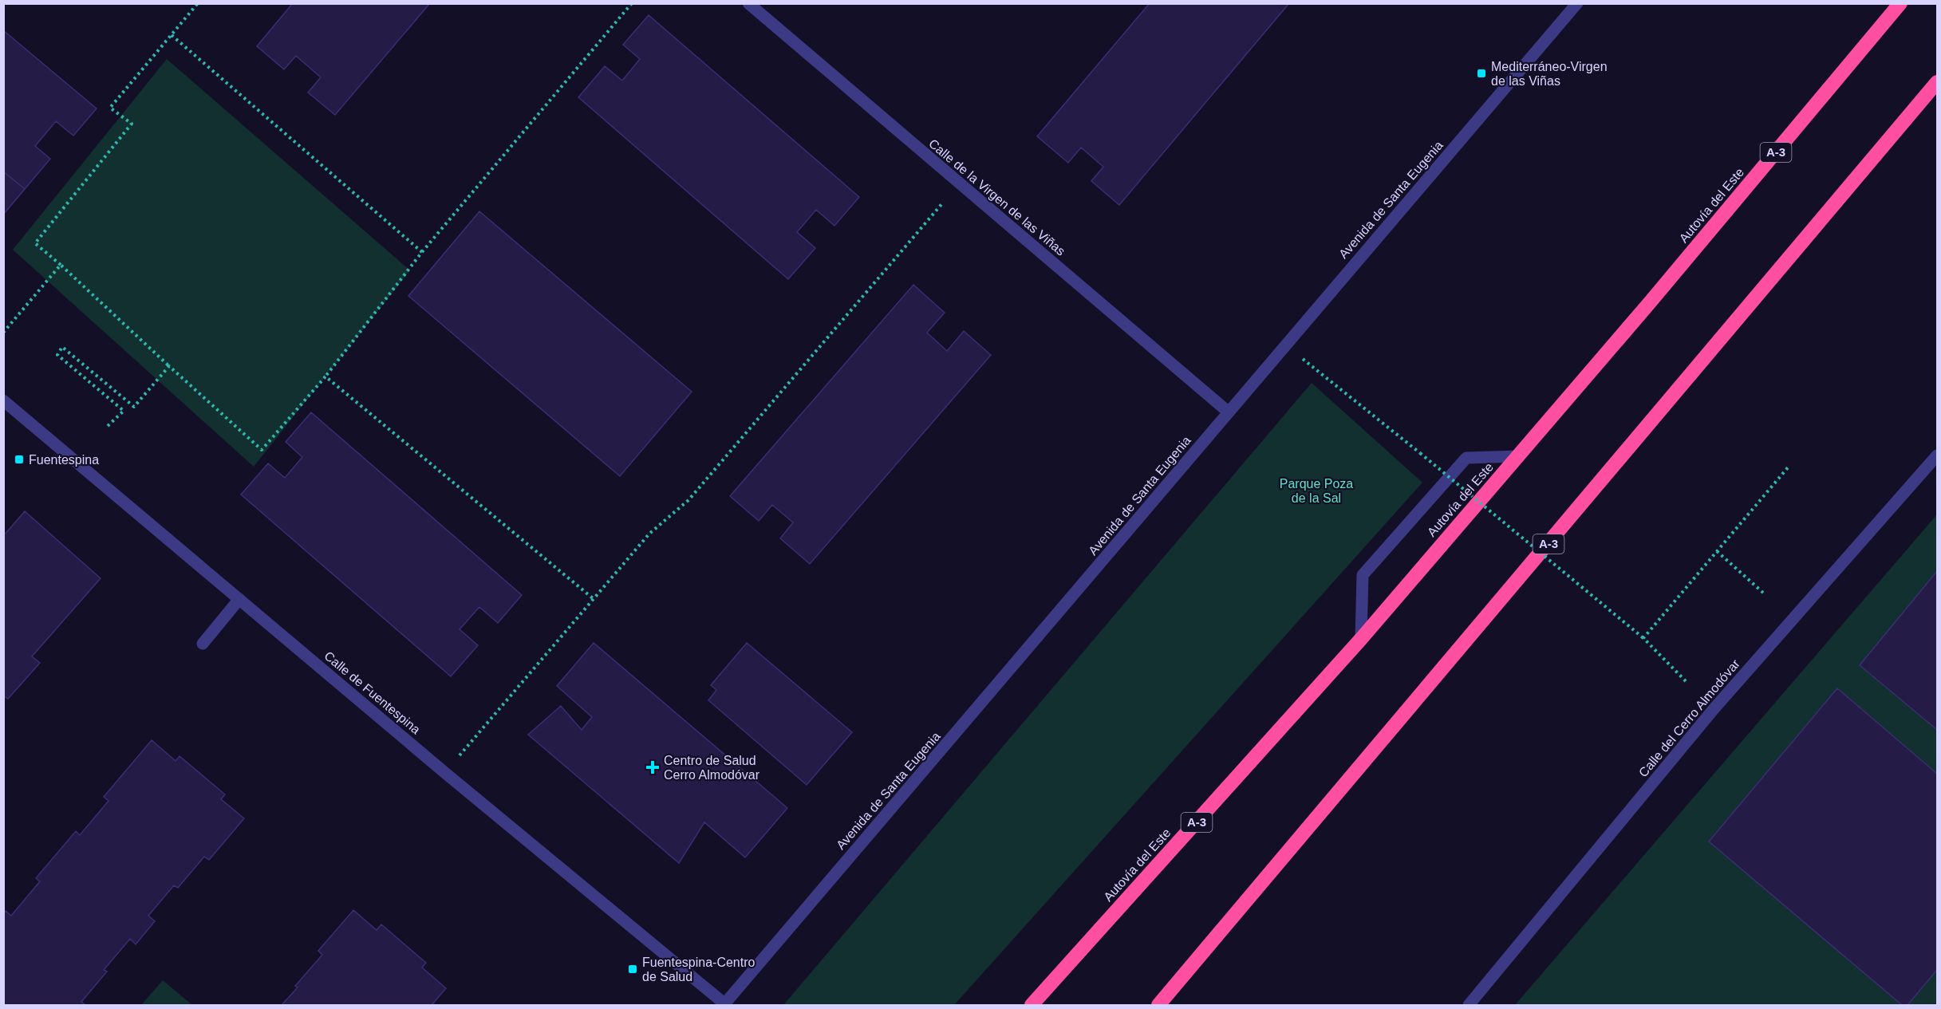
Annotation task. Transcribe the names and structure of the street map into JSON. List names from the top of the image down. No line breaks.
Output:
{"streets":{"highway":["A-3","Autovía del Este"],"street":["Calle de la Virgen de las Viñas","Avenida de Santa Eugenia","Calle de Fuentespina","Calle del Cerro Almodóvar"]},"crossings":[["Calle de la Virgen de las Viñas","Avenida de Santa Eugenia"],["Avenida de Santa Eugenia","Calle de Fuentespina"]],"parks":["Parque Poza de la Sal"],"places":{"transit":["Mediterráneo-Virgen de las Viñas","Fuentespina","Fuentespina-Centro de Salud"],"health":["Centro de Salud Cerro Almodóvar"]}}
